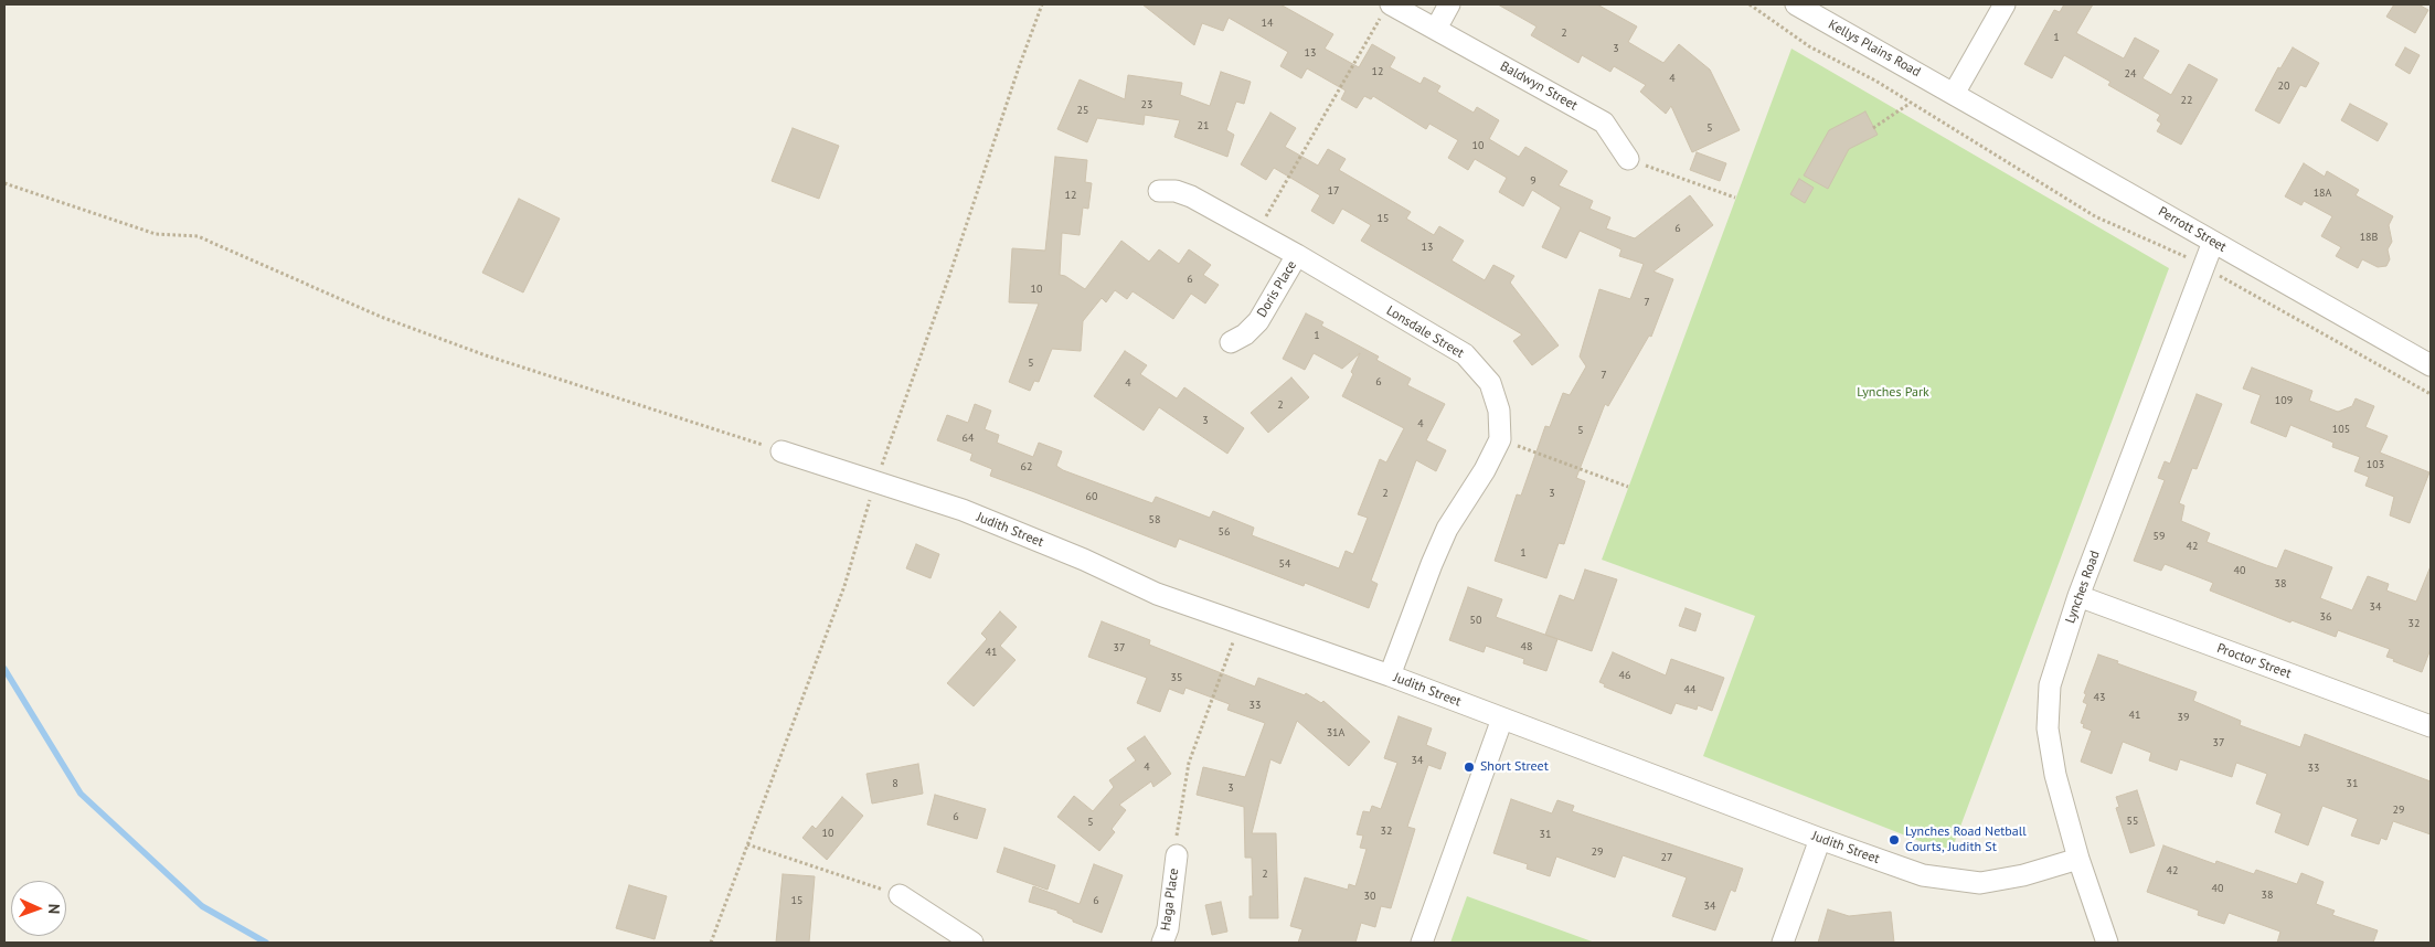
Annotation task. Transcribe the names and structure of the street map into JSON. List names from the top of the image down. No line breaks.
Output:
{"streets":{"street":["Kellys Plains Road","Baldwyn Street","Perrott Street","Doris Place","Lonsdale Street","Judith Street","Lynches Road","Proctor Street","Haga Place"]},"crossings":[["Kellys Plains Road","Perrott Street"],["Perrott Street","Lynches Road"],["Doris Place","Lonsdale Street"],["Lonsdale Street","Judith Street"],["Judith Street","Lynches Road"],["Lynches Road","Proctor Street"]],"parks":["Lynches Park"],"places":["Short Street","Lynches Road Netball Courts, Judith St"],"house_numbers":["14","2","1","3","13","12","24","4","20","22","23","25","21","5","10","9","17","18A","12","15","6","18B","13","6","10","7","1","5","7","6","4","109","2","3","4","105","5","64","103","62","2","3","60","58","56","59","42","1","54","40","38","34","36","50","32","48","37","41","46","35","44","43","33","41","39","31A","37","34","4","33","8","31","3","29","6","55","5","32","10","31","29","27","42","2","40","38","30","15","6","34"],"north":"right"}
